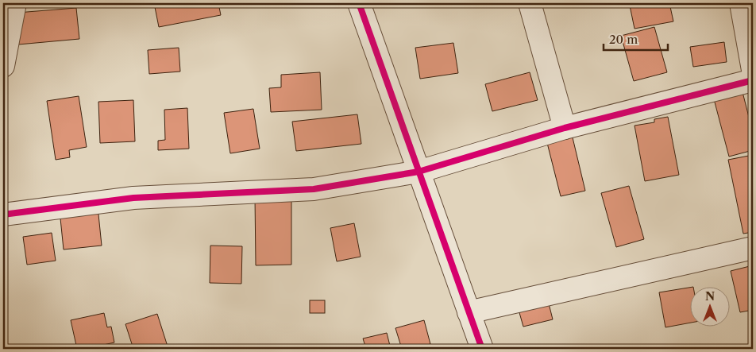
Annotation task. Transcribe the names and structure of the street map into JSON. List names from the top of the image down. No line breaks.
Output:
{"scale_bar":"20 m","north":"top"}
